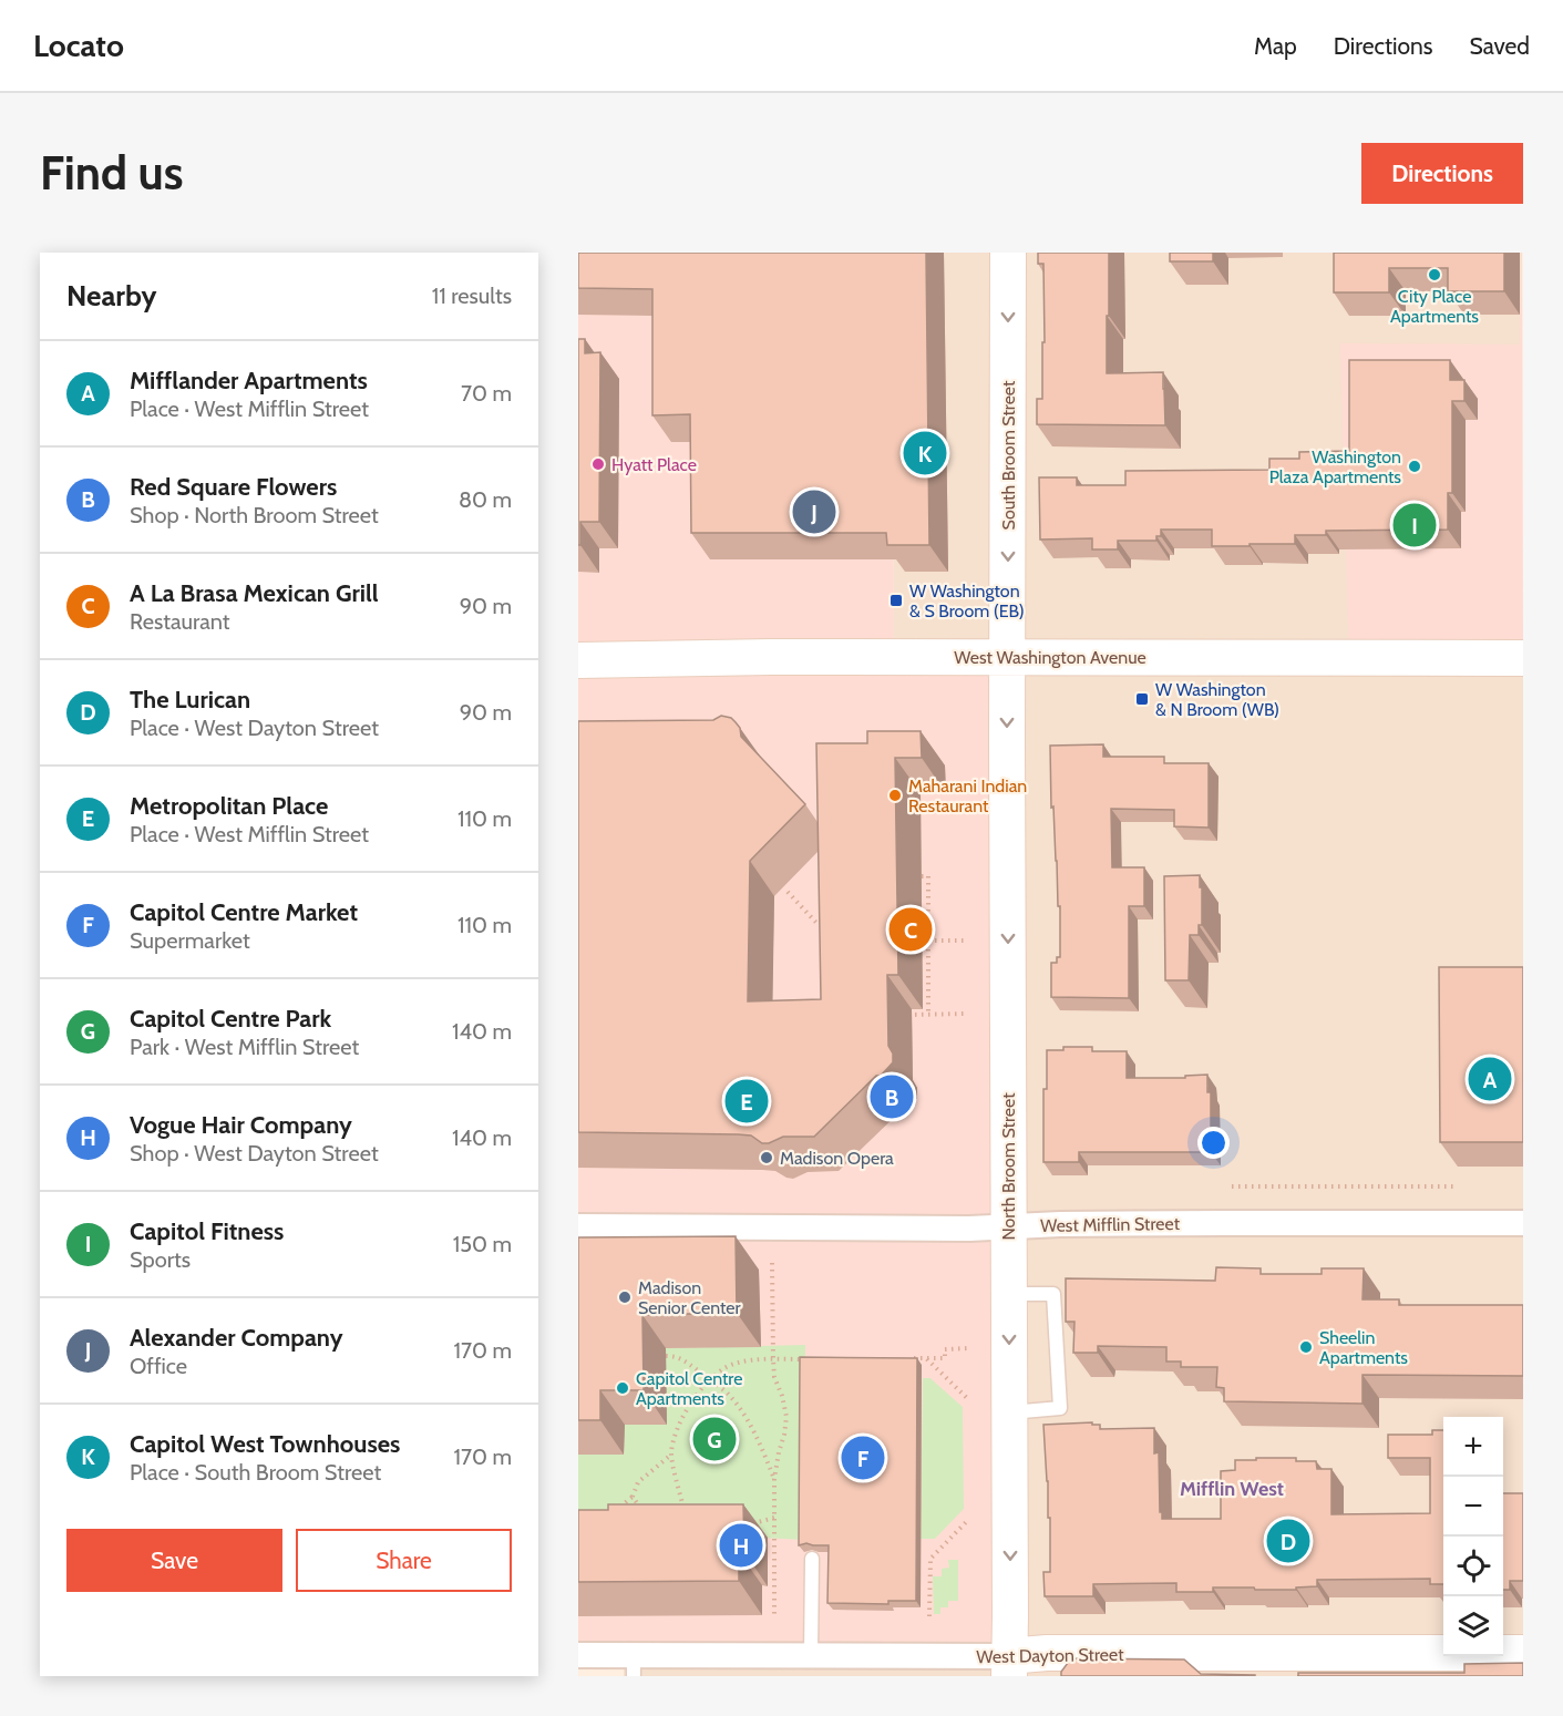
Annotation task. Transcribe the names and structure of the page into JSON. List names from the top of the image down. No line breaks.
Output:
{"streets":{"street":["South Broom Street","West Washington Avenue","North Broom Street","West Mifflin Street","West Dayton Street"]},"crossings":[["South Broom Street","West Washington Avenue"],["South Broom Street","North Broom Street"],["West Washington Avenue","North Broom Street"],["North Broom Street","West Mifflin Street"],["North Broom Street","West Dayton Street"]],"one_way":["South Broom Street","North Broom Street"],"districts":["Mifflin West"],"places":{"other":["City Place Apartments","Hyatt Place","Washington Plaza Apartments","Maharani Indian Restaurant","Madison Opera","Madison Senior Center","Sheelin Apartments","Capitol Centre Apartments"],"transit":["W Washington & S Broom (EB)","W Washington & N Broom (WB)"]},"page":{"header":"Locato","nav":["Map","Directions","Saved"],"buttons":["Directions",["Save","Share"]],"title":"Find us","heading":["Nearby","11 results"],"list":[{"mark":"A","name":"Mifflander Apartments","note":"Place · West Mifflin Street","value":"70 m"},{"mark":"B","name":"Red Square Flowers","note":"Shop · North Broom Street","value":"80 m"},{"mark":"C","name":"A La Brasa Mexican Grill","note":"Restaurant","value":"90 m"},{"mark":"D","name":"The Lurican","note":"Place · West Dayton Street","value":"90 m"},{"mark":"E","name":"Metropolitan Place","note":"Place · West Mifflin Street","value":"110 m"},{"mark":"F","name":"Capitol Centre Market","note":"Supermarket","value":"110 m"},{"mark":"G","name":"Capitol Centre Park","note":"Park · West Mifflin Street","value":"140 m"},{"mark":"H","name":"Vogue Hair Company","note":"Shop · West Dayton Street","value":"140 m"},{"mark":"I","name":"Capitol Fitness","note":"Sports","value":"150 m"},{"mark":"J","name":"Alexander Company","note":"Office","value":"170 m"},{"mark":"K","name":"Capitol West Townhouses","note":"Place · South Broom Street","value":"170 m"}],"pins":["K","J","I","C","A","B","E","G","F","D","H"],"map_buttons":["+","−"]}}
